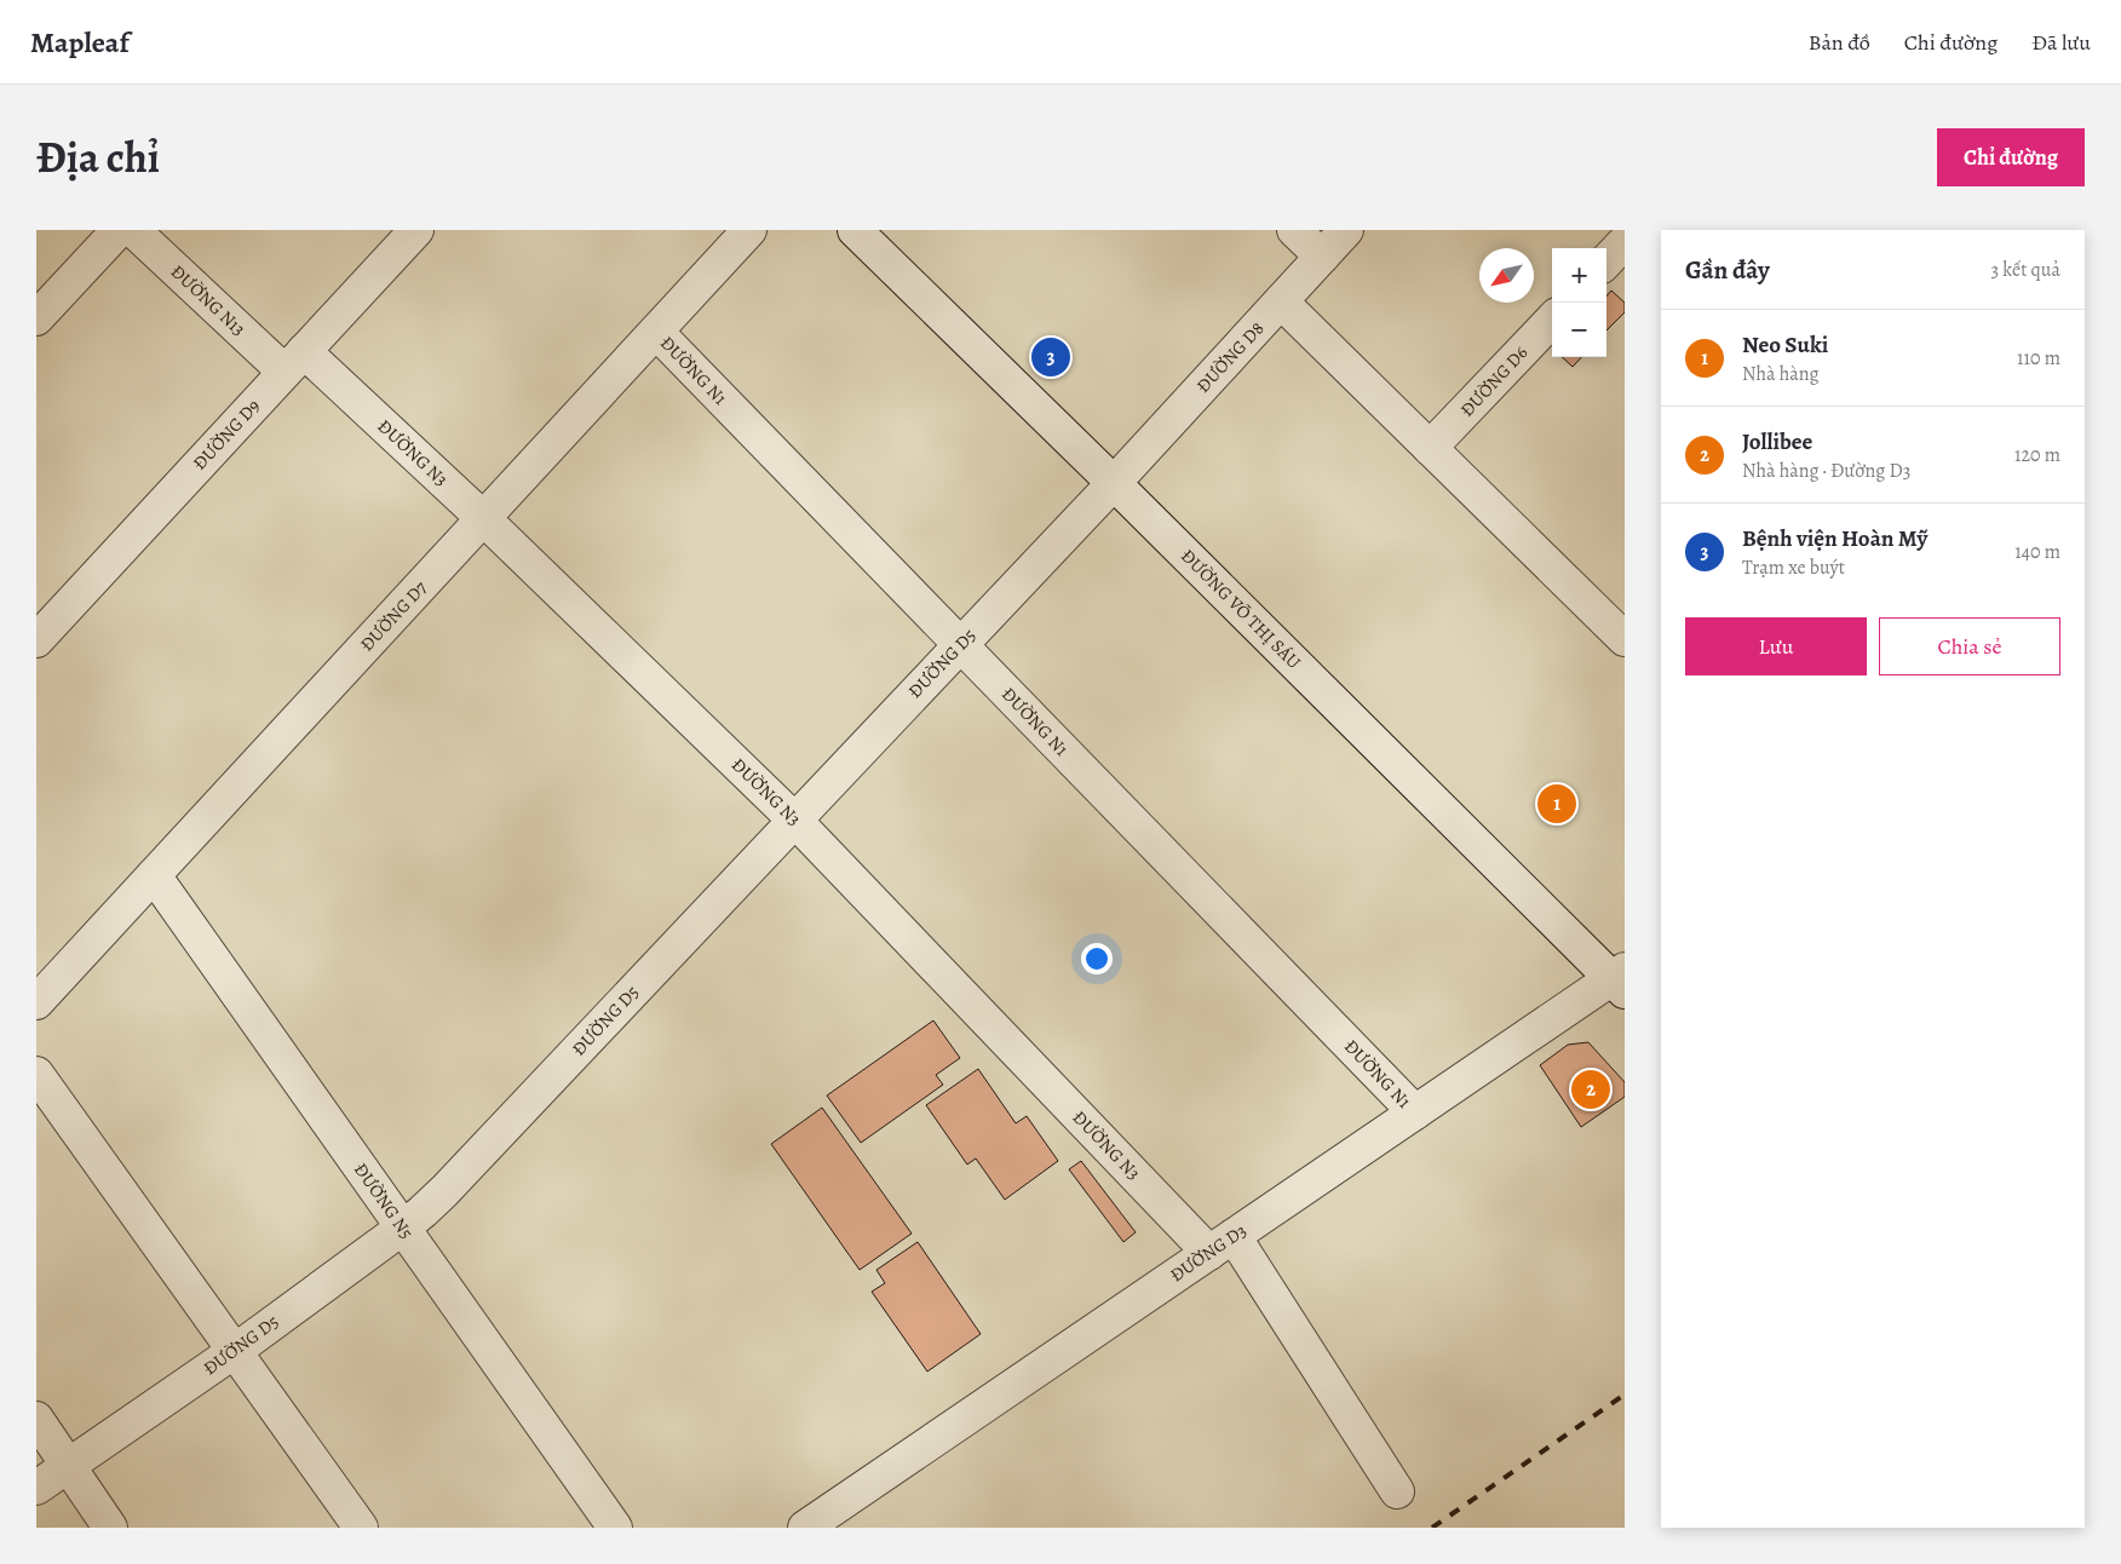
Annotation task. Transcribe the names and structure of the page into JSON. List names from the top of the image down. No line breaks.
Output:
{"streets":{"street":["ĐƯỜNG N13","ĐƯỜNG D8","ĐƯỜNG N1","ĐƯỜNG D6","ĐƯỜNG D9","ĐƯỜNG N3","ĐƯỜNG VÕ THỊ SÁU","ĐƯỜNG D7","ĐƯỜNG D5","ĐƯỜNG N5","ĐƯỜNG D3"]},"crossings":[["ĐƯỜNG N13","ĐƯỜNG D9"],["ĐƯỜNG N13","ĐƯỜNG N3"],["ĐƯỜNG D8","ĐƯỜNG VÕ THỊ SÁU"],["ĐƯỜNG D8","ĐƯỜNG D5"],["ĐƯỜNG N1","ĐƯỜNG D7"],["ĐƯỜNG N1","ĐƯỜNG D5"],["ĐƯỜNG N1","ĐƯỜNG D3"],["ĐƯỜNG D9","ĐƯỜNG N3"],["ĐƯỜNG N3","ĐƯỜNG D7"],["ĐƯỜNG N3","ĐƯỜNG D5"],["ĐƯỜNG N3","ĐƯỜNG D3"],["ĐƯỜNG VÕ THỊ SÁU","ĐƯỜNG D5"],["ĐƯỜNG VÕ THỊ SÁU","ĐƯỜNG D3"],["ĐƯỜNG D7","ĐƯỜNG N5"],["ĐƯỜNG D5","ĐƯỜNG N5"]],"north":"bottom left","page":{"header":"Mapleaf","nav":["Bản đồ","Chỉ đường","Đã lưu"],"title":"Địa chỉ","buttons":["Chỉ đường",["Lưu","Chia sẻ"]],"heading":["Gần đây","3 kết quả"],"map_buttons":["+","−"],"list":[{"mark":"1","name":"Neo Suki","note":"Nhà hàng","value":"110 m"},{"mark":"2","name":"Jollibee","note":"Nhà hàng · Đường D3","value":"120 m"},{"mark":"3","name":"Bệnh viện Hoàn Mỹ","note":"Trạm xe buýt","value":"140 m"}],"pins":["3","1","2"]}}
